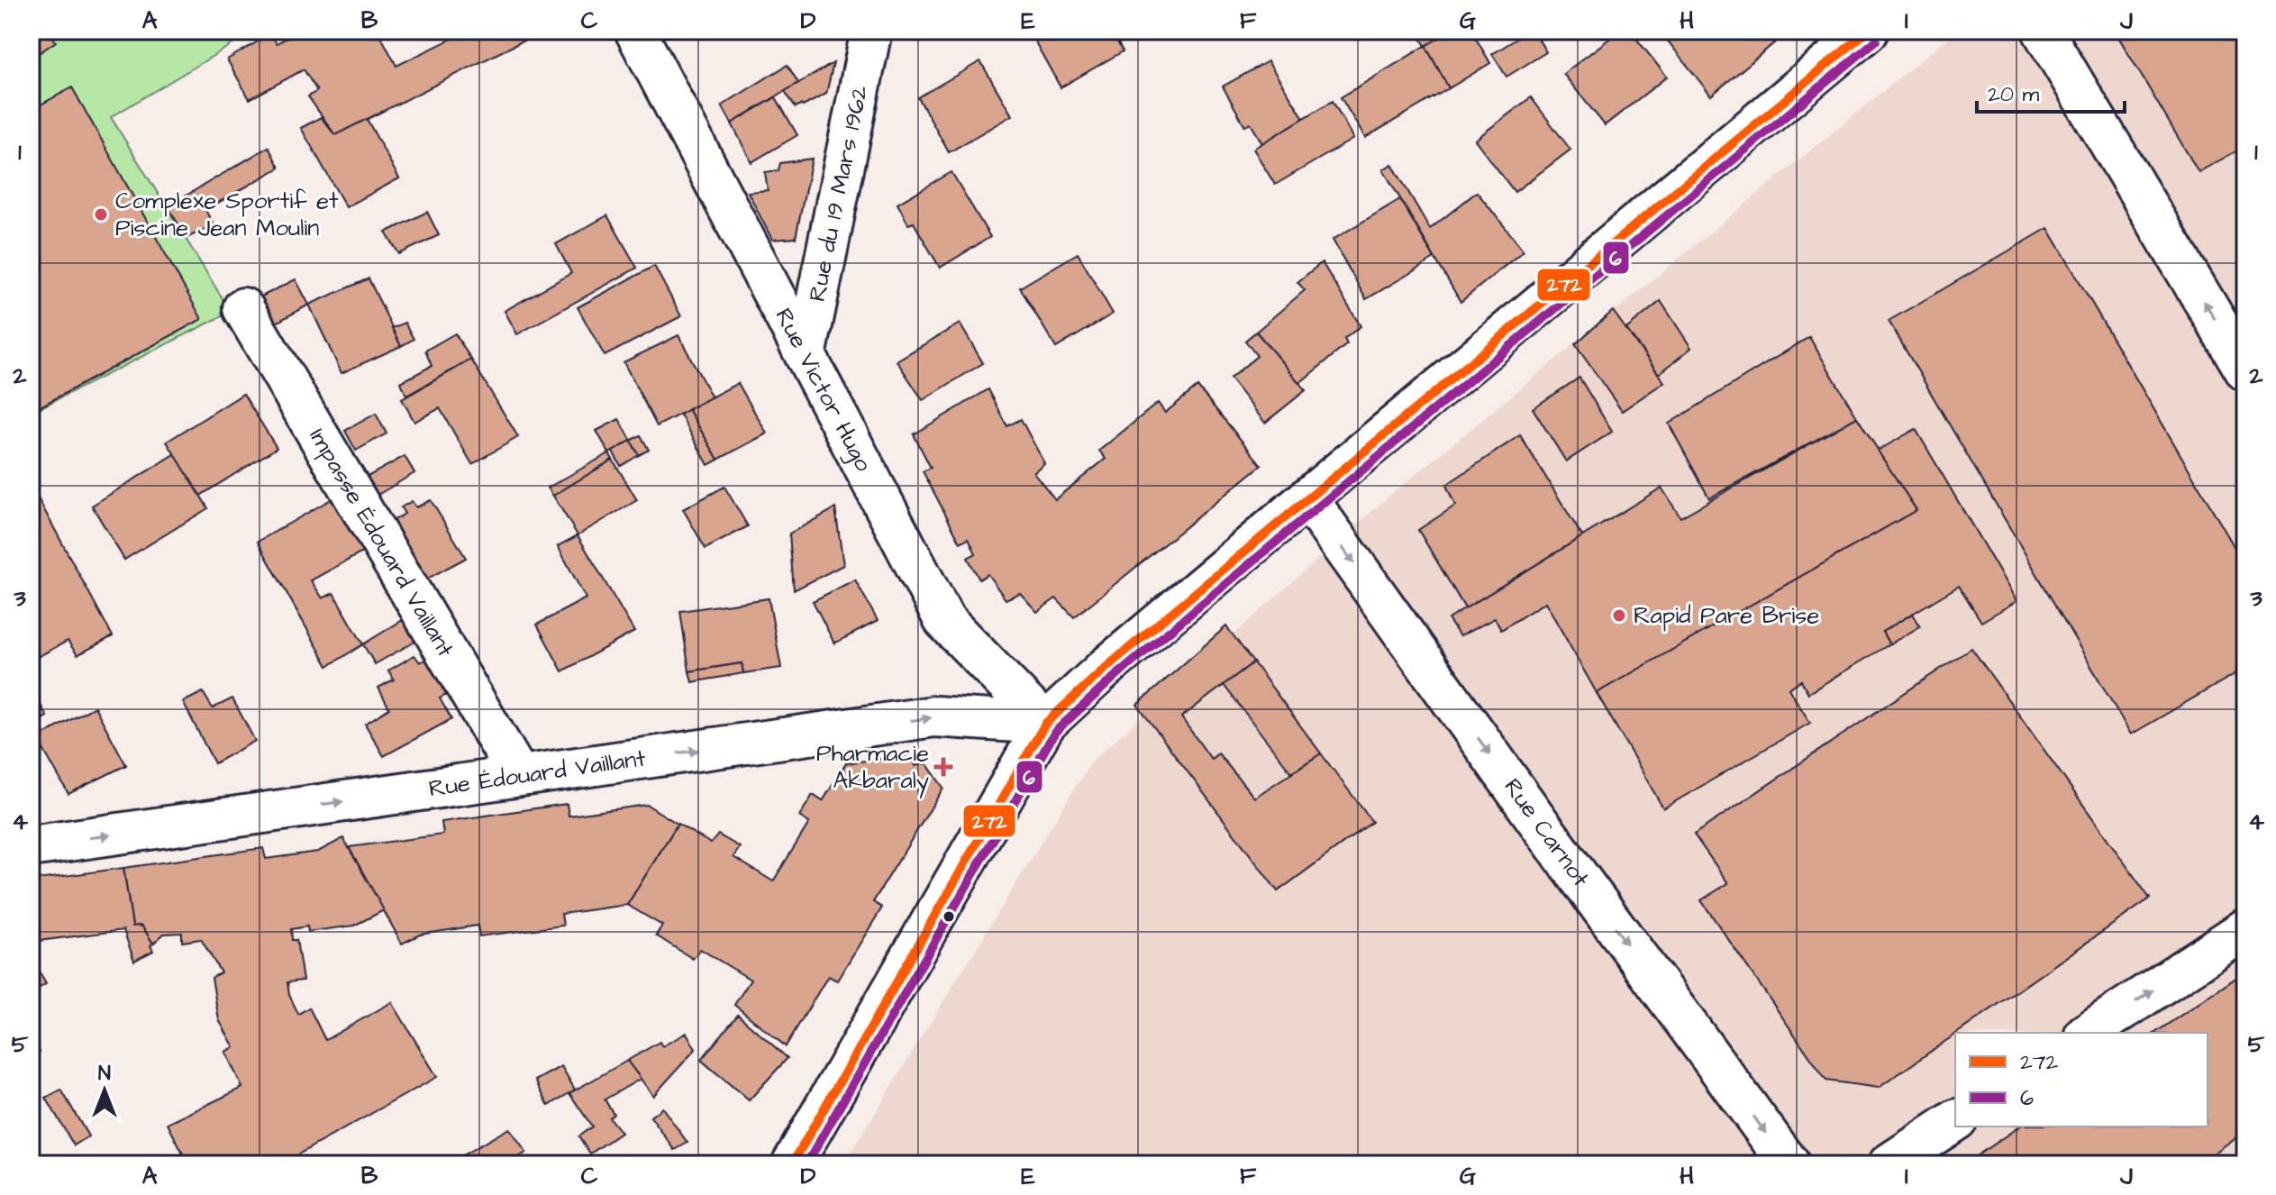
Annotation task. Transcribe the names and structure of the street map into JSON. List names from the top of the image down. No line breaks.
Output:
{"streets":{"street":["Rue du 19 Mars 1962","Rue Victor Hugo","Impasse Édouard Vaillant","Rue Édouard Vaillant","Rue Carnot"]},"crossings":[["Rue du 19 Mars 1962","Rue Victor Hugo"],["Rue Victor Hugo","Rue Édouard Vaillant"],["Impasse Édouard Vaillant","Rue Édouard Vaillant"]],"one_way":["Rue Édouard Vaillant","Rue Carnot"],"places":{"other":["Complexe Sportif et Piscine Jean Moulin","Rapid Pare Brise"],"health":["Pharmacie Akbaraly"]},"lines":["transit line 272","transit line 6"],"legend":["272","6"],"scale_bar":"20 m","north":"top","grid":{"columns":["A","B","C","D","E","F","G","H","I","J"],"rows":["1","2","3","4","5"]}}
